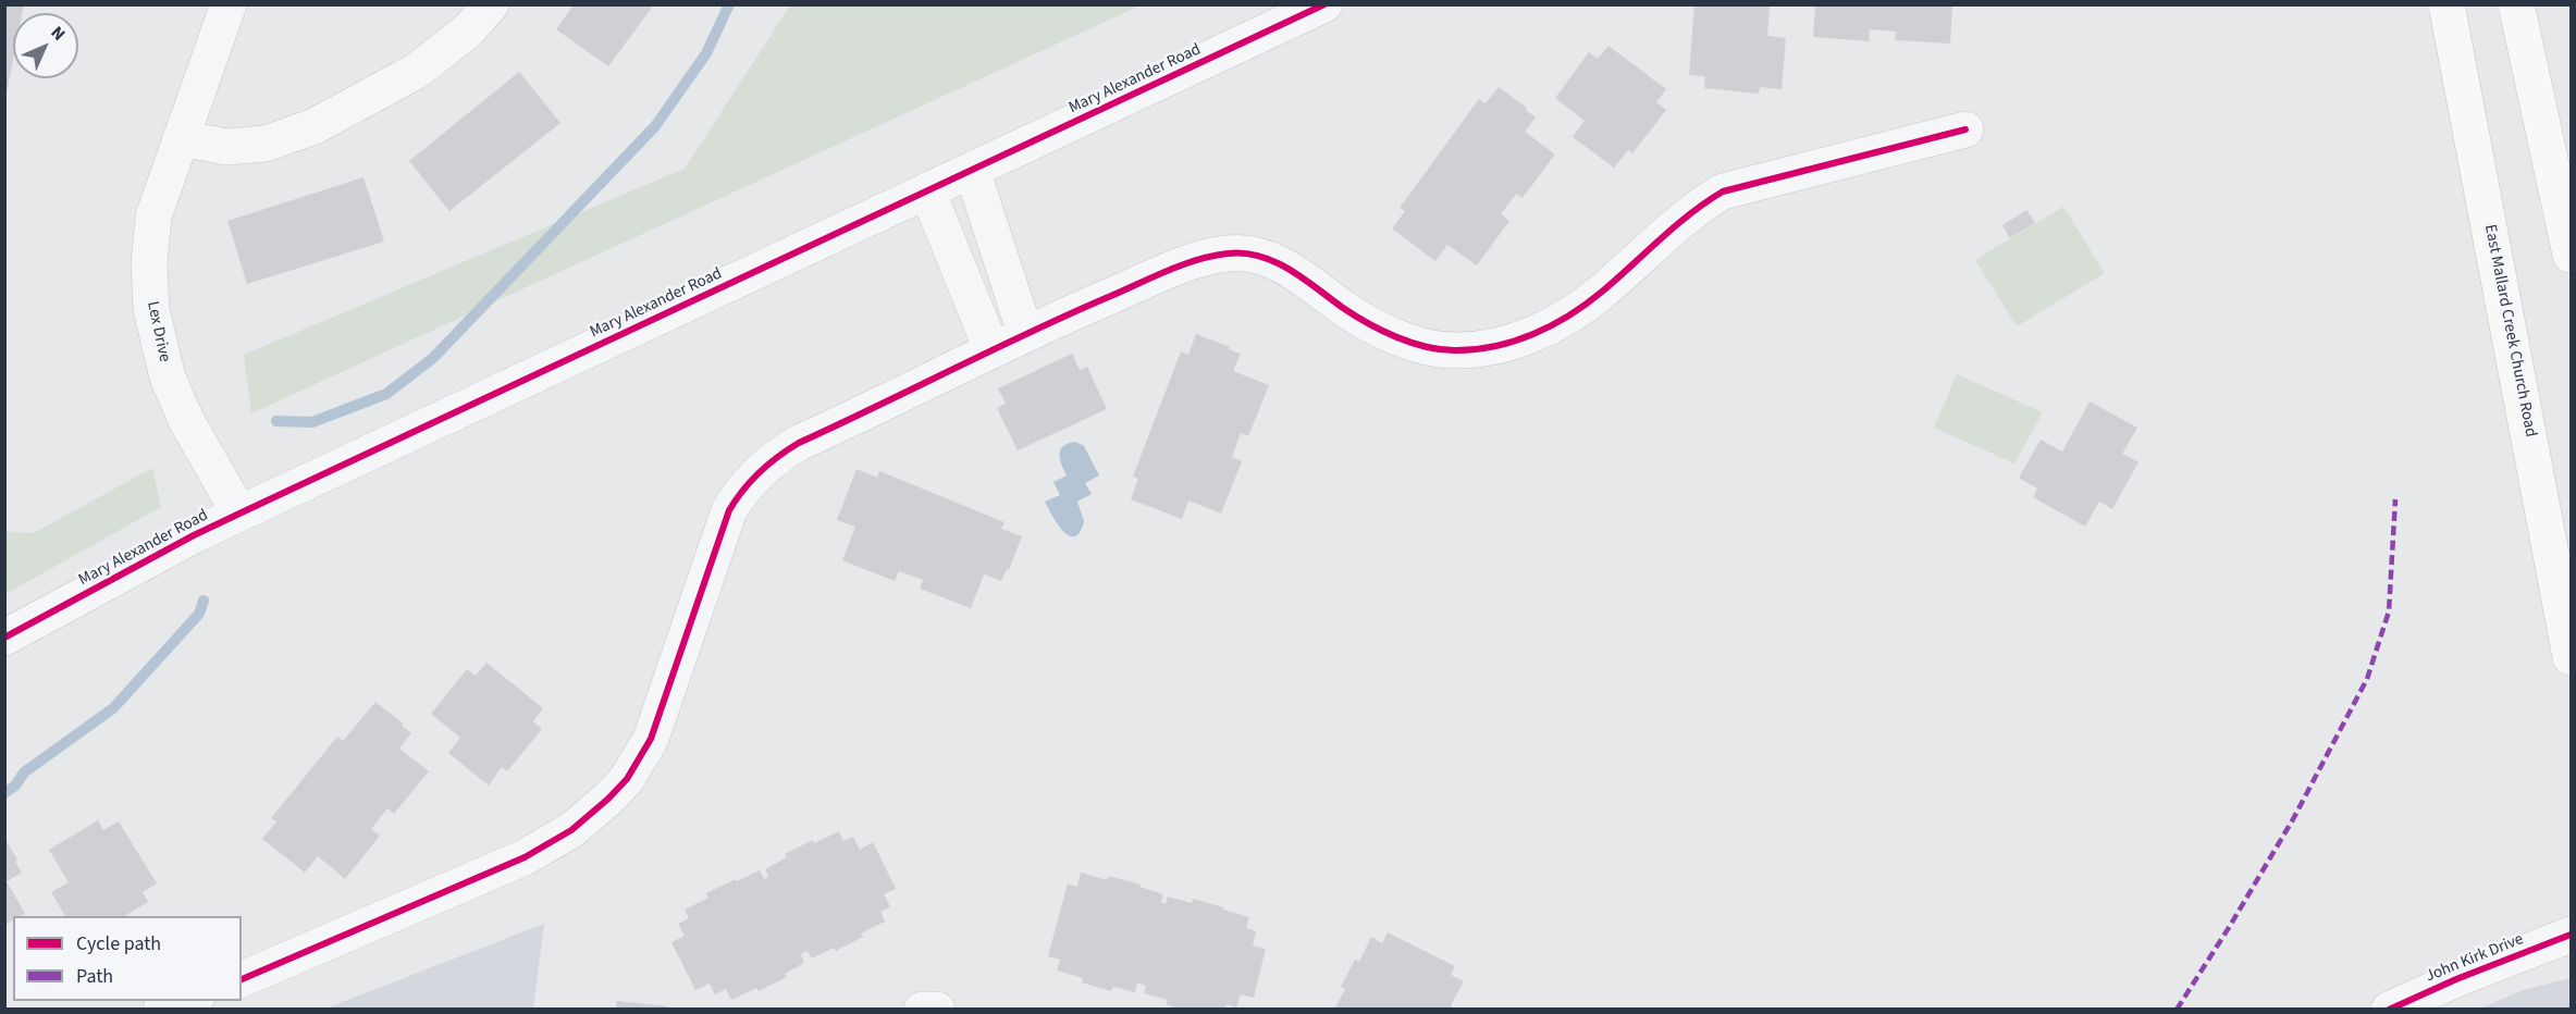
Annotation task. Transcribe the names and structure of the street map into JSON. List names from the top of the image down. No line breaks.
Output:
{"streets":{"main road":["East Mallard Creek Church Road"],"street":["Mary Alexander Road","Lex Drive","John Kirk Drive"]},"crossings":[["Mary Alexander Road","Lex Drive"]],"legend":["Cycle path","Path"],"north":"top right"}
